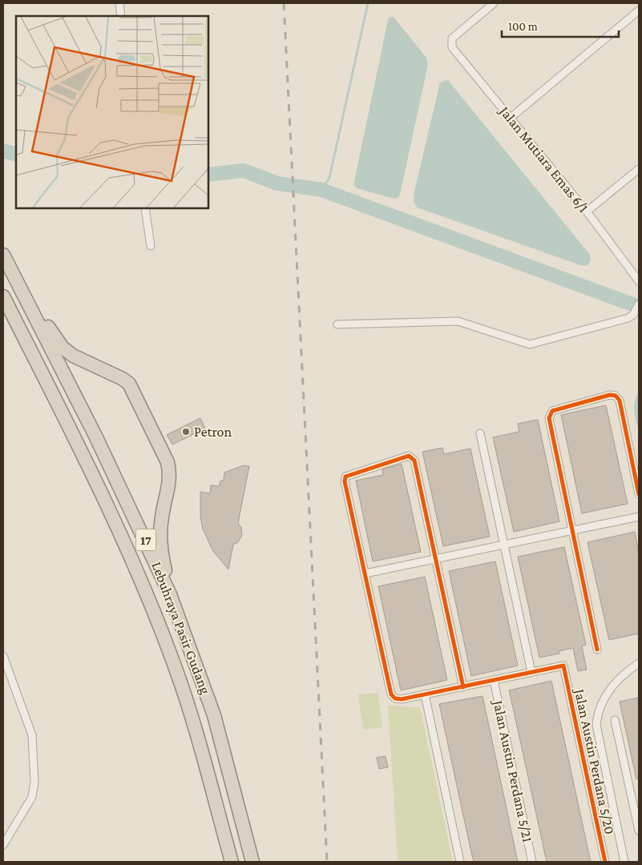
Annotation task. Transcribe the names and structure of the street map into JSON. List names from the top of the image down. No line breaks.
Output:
{"streets":{"highway":["17","Lebuhraya Pasir Gudang"],"street":["Jalan Mutiara Emas 6/1","Jalan Austin Perdana 5/20","Jalan Austin Perdana 5/21"]},"places":["Petron"],"scale_bar":"100 m"}
